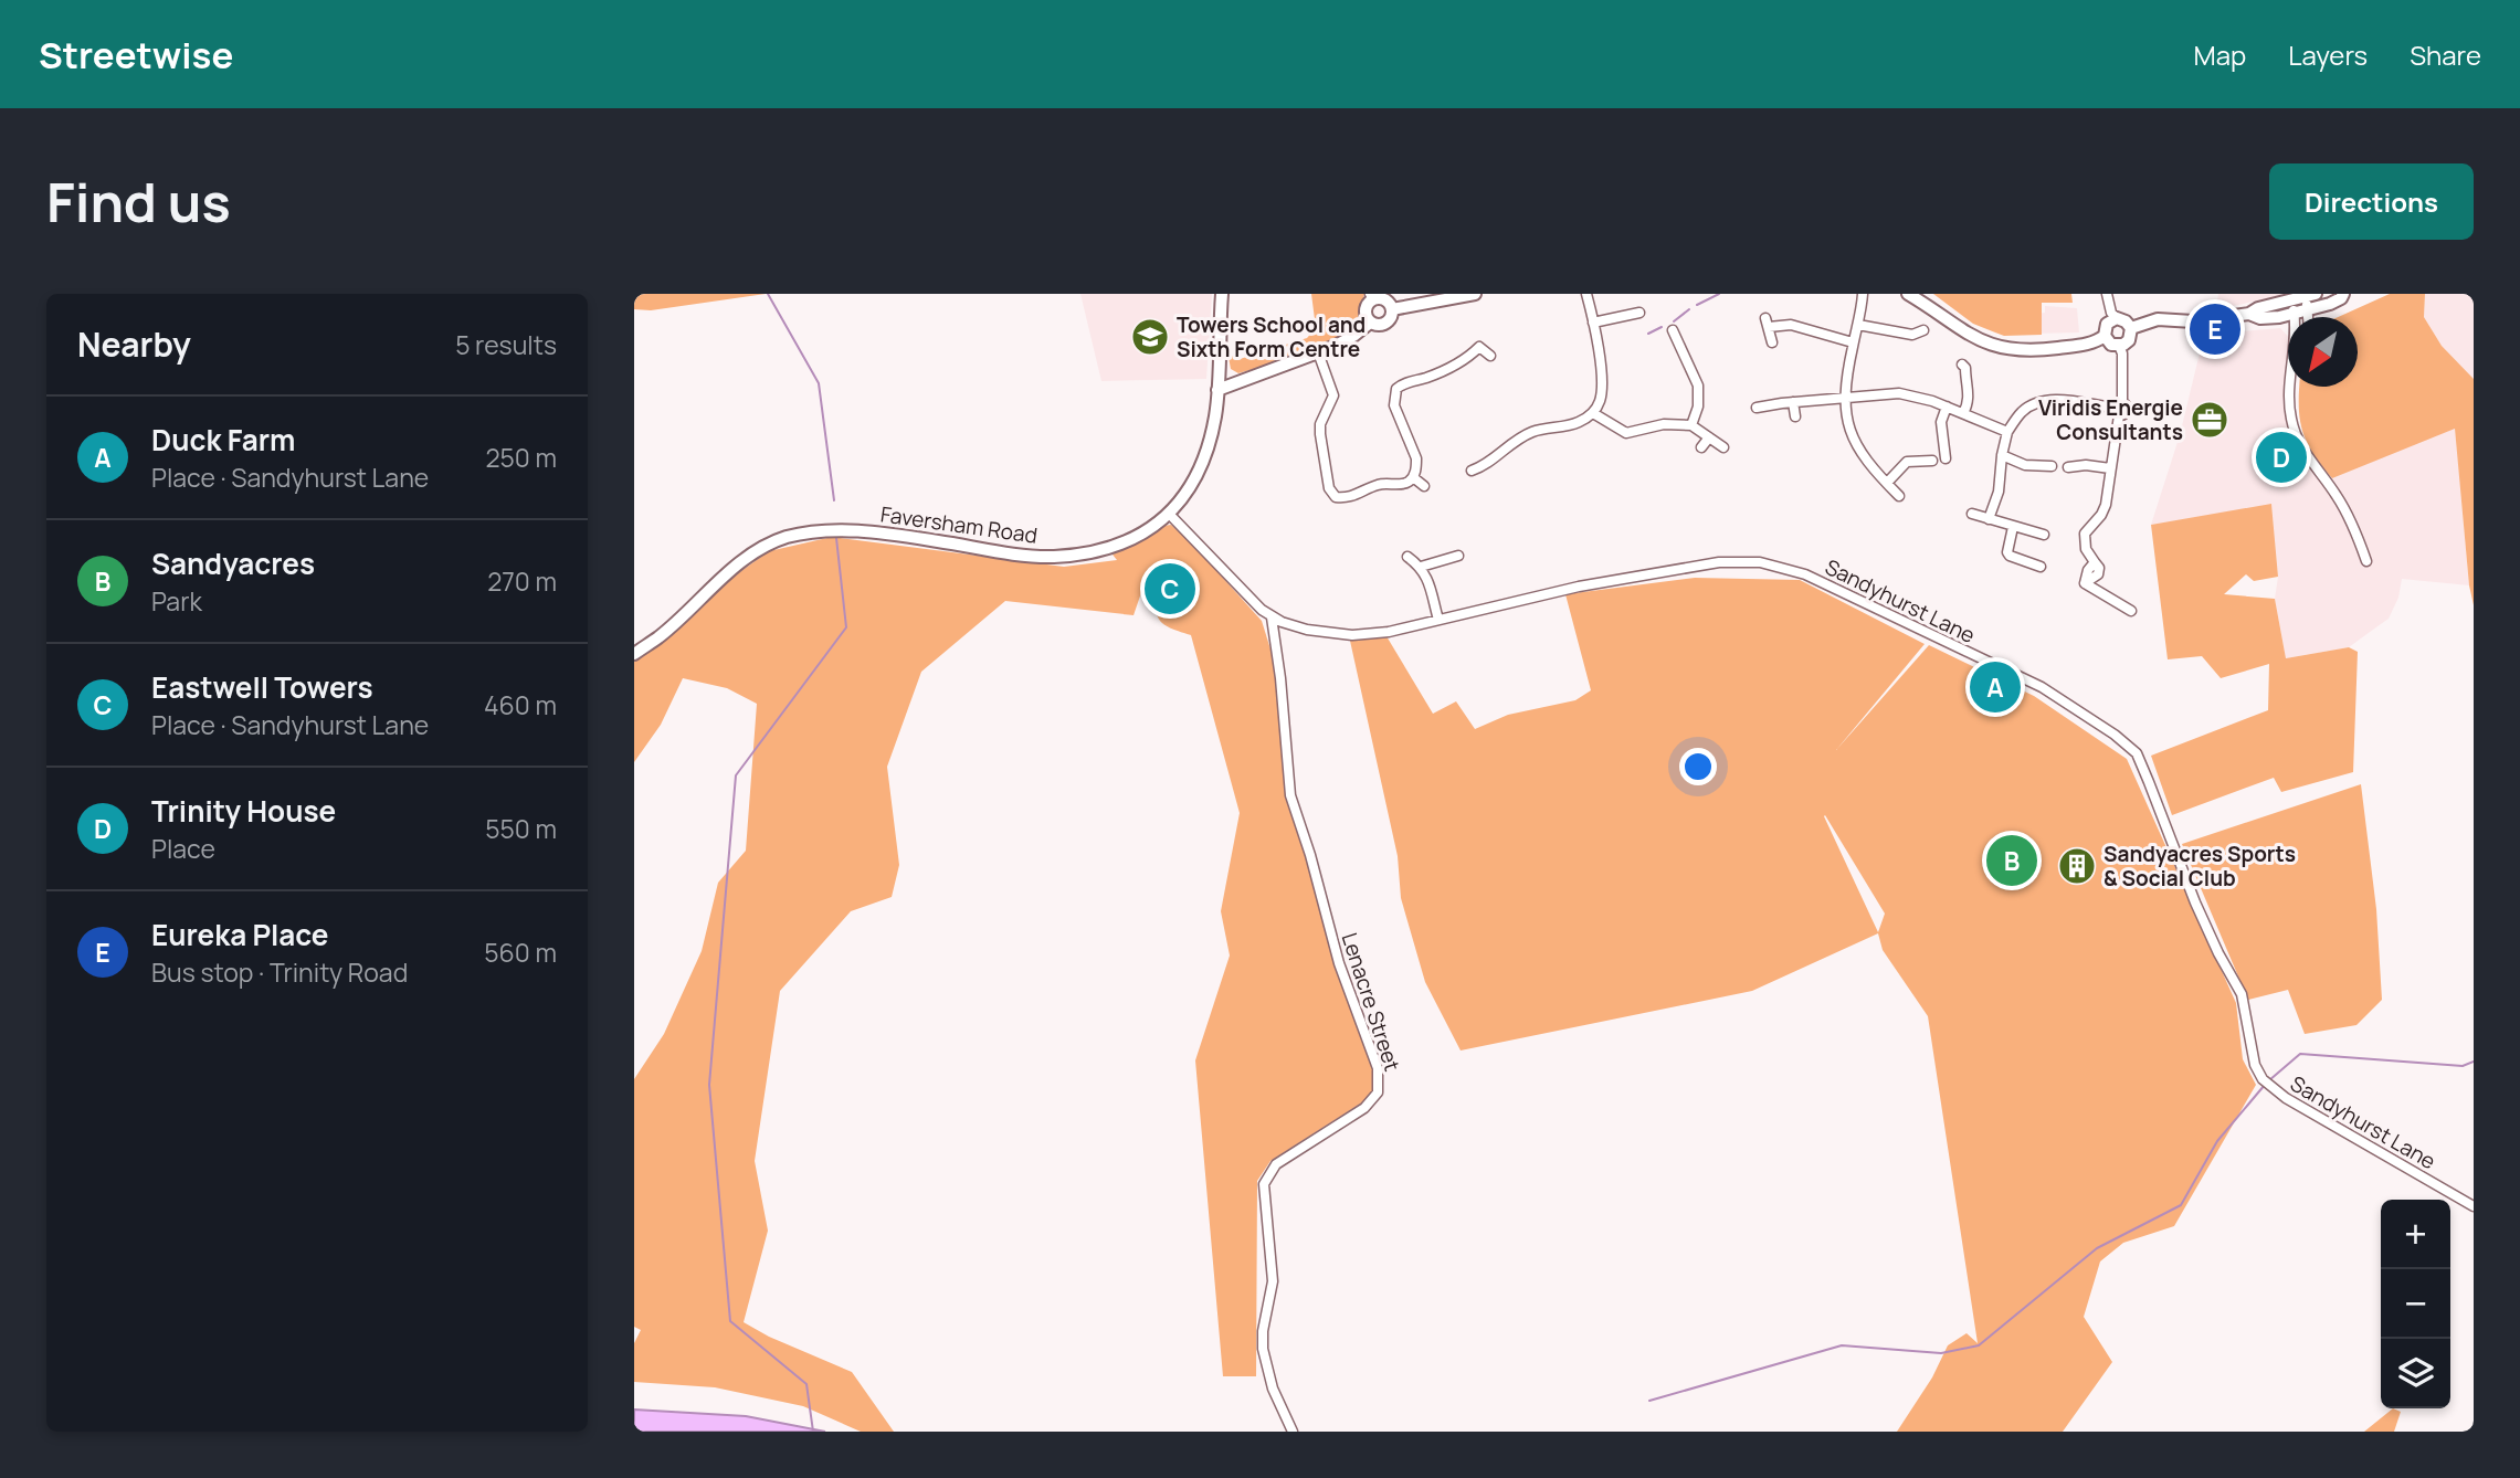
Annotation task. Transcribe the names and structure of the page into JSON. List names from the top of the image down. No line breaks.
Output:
{"streets":{"main road":["Faversham Road"],"street":["Sandyhurst Lane","Lenacre Street"]},"crossings":[["Faversham Road","Sandyhurst Lane"],["Sandyhurst Lane","Lenacre Street"]],"places":{"school or university":["Towers School and Sixth Form Centre"],"office":["Viridis Energie Consultants"],"building":["Sandyacres Sports & Social Club"]},"north":"bottom left","page":{"header":"Streetwise","nav":["Map","Layers","Share"],"buttons":"Directions","title":"Find us","heading":["Nearby","5 results"],"pins":["E","D","C","A","B"],"list":[{"mark":"A","name":"Duck Farm","note":"Place · Sandyhurst Lane","value":"250 m"},{"mark":"B","name":"Sandyacres","note":"Park","value":"270 m"},{"mark":"C","name":"Eastwell Towers","note":"Place · Sandyhurst Lane","value":"460 m"},{"mark":"D","name":"Trinity House","note":"Place","value":"550 m"},{"mark":"E","name":"Eureka Place","note":"Bus stop · Trinity Road","value":"560 m"}],"map_buttons":["+","−"]}}
